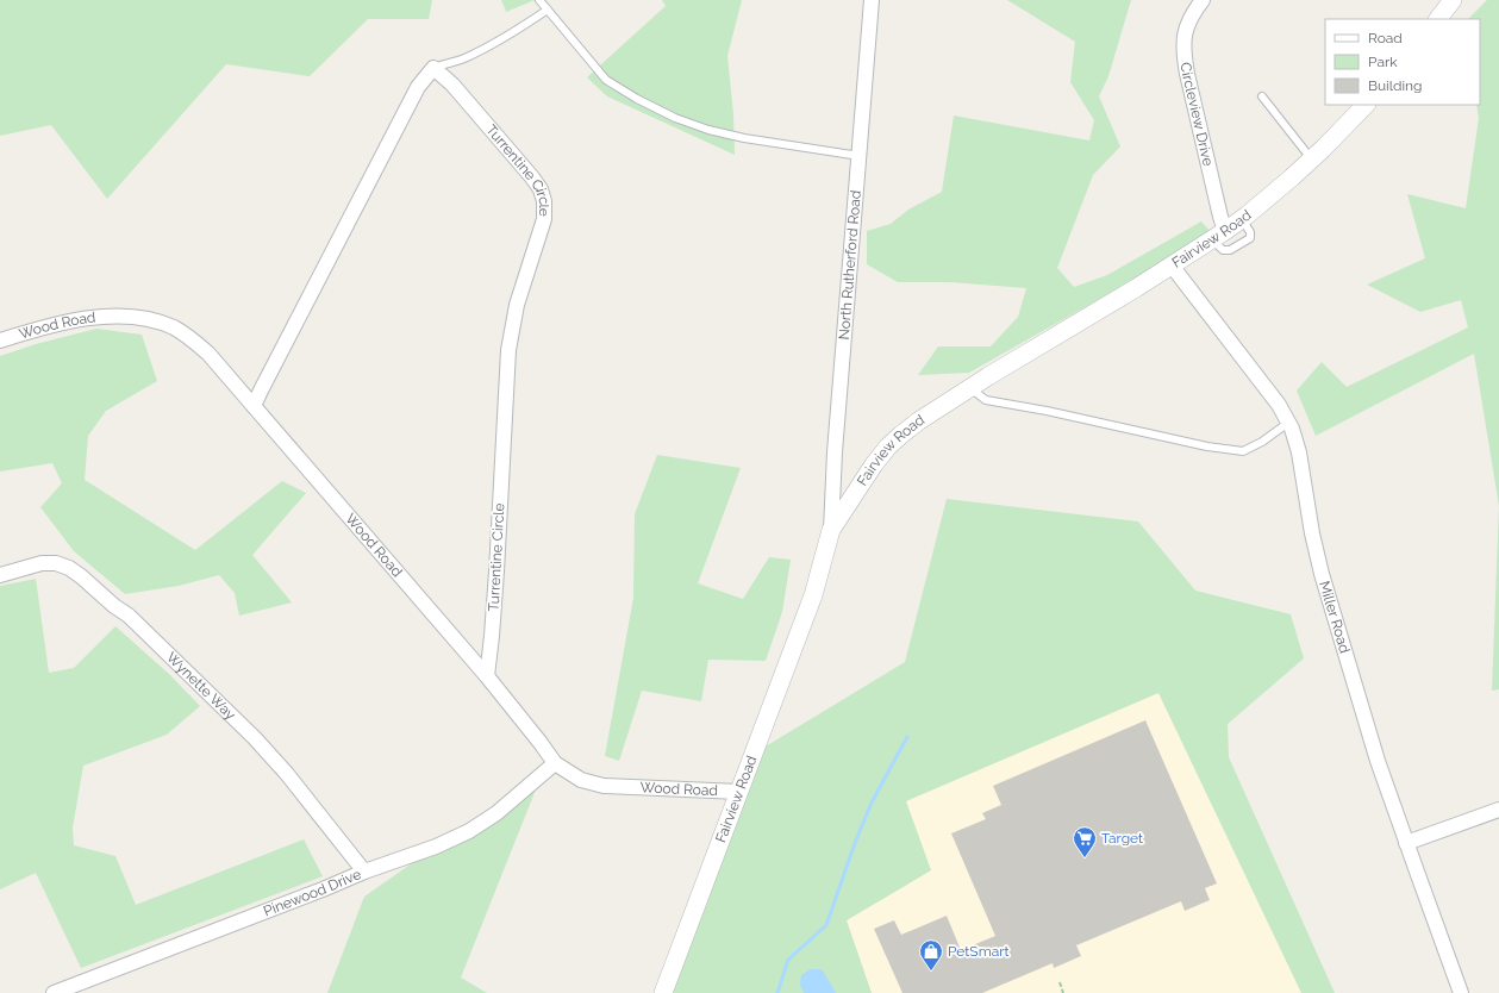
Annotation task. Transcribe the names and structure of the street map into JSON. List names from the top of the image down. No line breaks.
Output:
{"streets":{"street":["Circleview Drive","Turrentine Circle","Fairview Road","North Rutherford Road","Wood Road","Miller Road","Wynette Way","Pinewood Drive"]},"crossings":[["Circleview Drive","Fairview Road"],["Turrentine Circle","Wood Road"],["Fairview Road","North Rutherford Road"],["Fairview Road","Wood Road"],["Fairview Road","Miller Road"],["Wood Road","Pinewood Drive"],["Wynette Way","Pinewood Drive"]],"places":{"supermarket":["Target"],"shop":["PetSmart"]},"legend":["Road","Park","Building"]}
